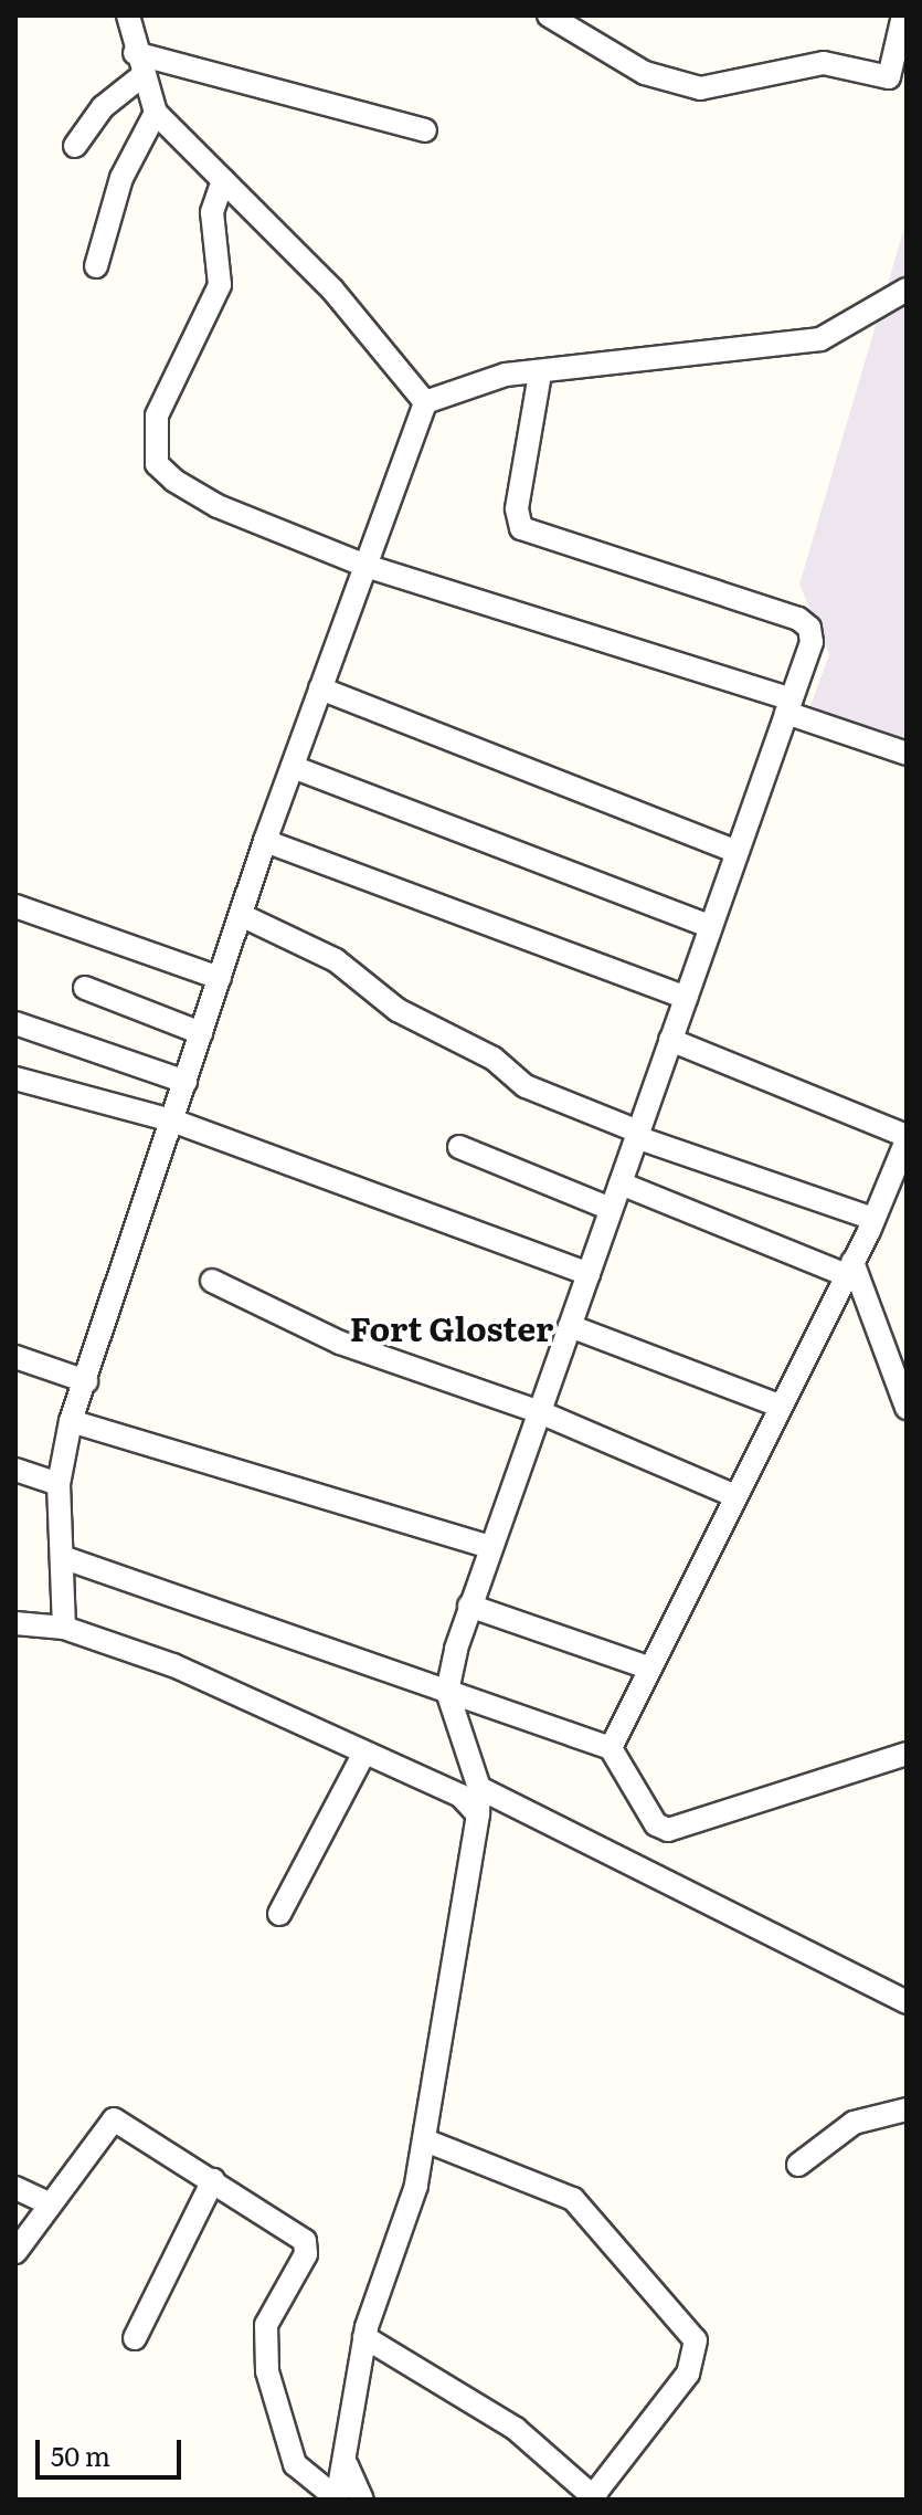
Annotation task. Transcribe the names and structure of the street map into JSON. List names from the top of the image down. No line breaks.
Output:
{"districts":["Fort Gloster"],"scale_bar":"50 m"}
